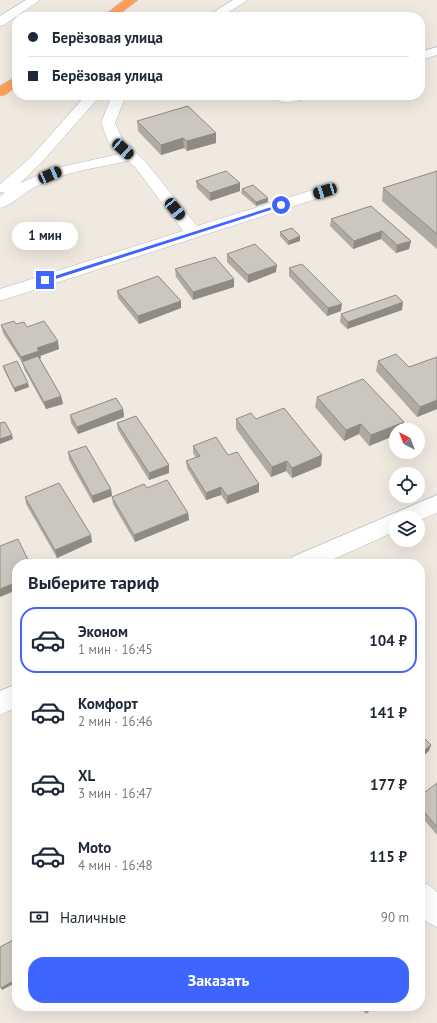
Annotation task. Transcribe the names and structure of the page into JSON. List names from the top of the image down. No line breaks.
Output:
{"north":"top left","page":{"banner":["Берёзовая улица","Берёзовая улица"],"bubble":"1 мин","heading":"Выберите тариф","list":[{"name":"Эконом","note":"1 мин · 16:45","value":"104 ₽"},{"name":"Комфорт","note":"2 мин · 16:46","value":"141 ₽"},{"name":"XL","note":"3 мин · 16:47","value":"177 ₽"},{"name":"Moto","note":"4 мин · 16:48","value":"115 ₽"}],"pay":["Наличные","90 m"],"buttons":"Заказать"}}
